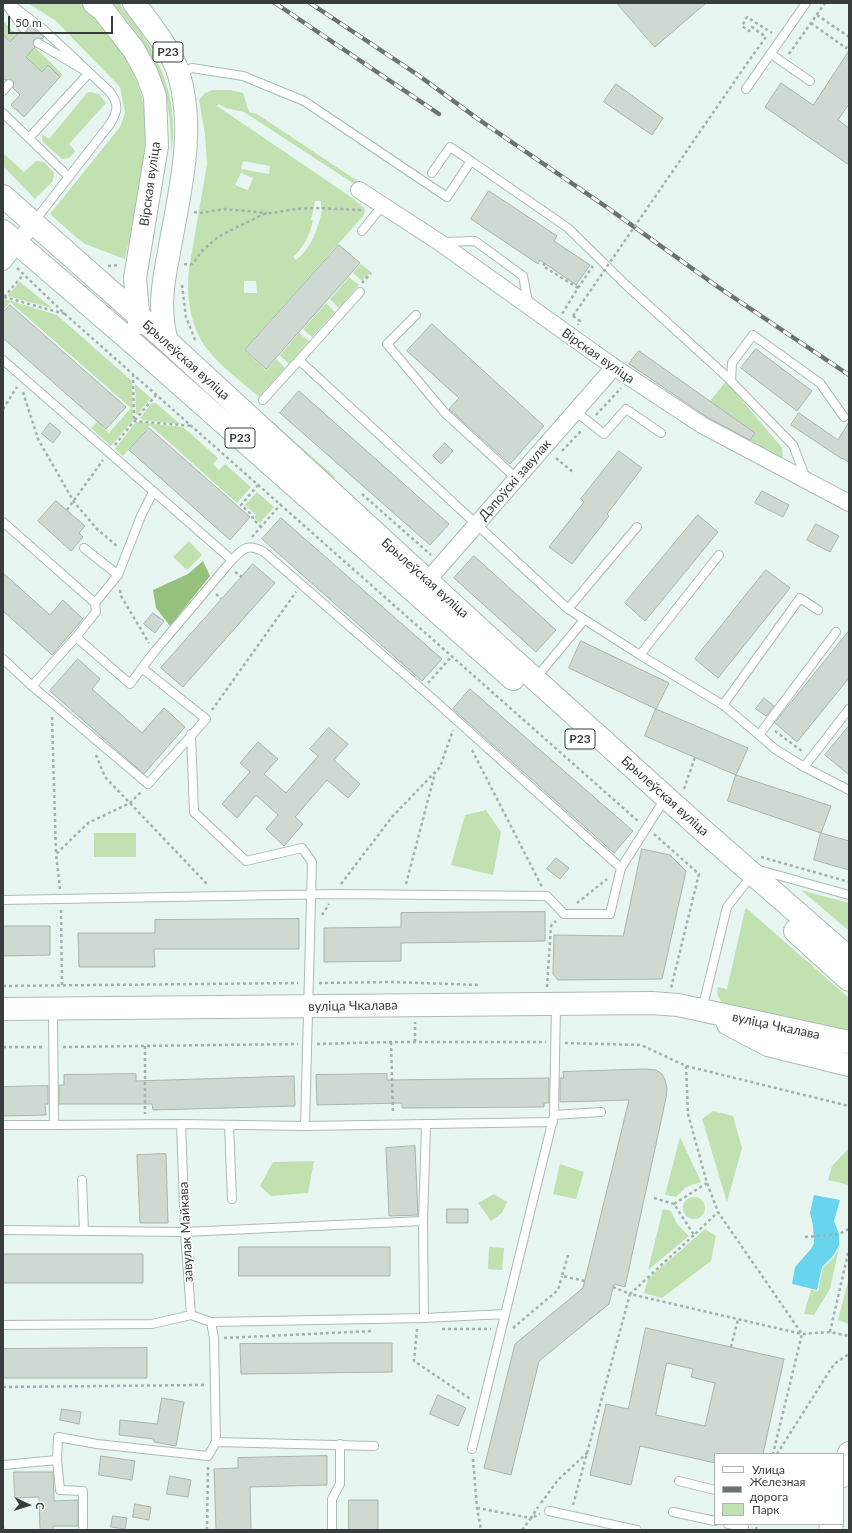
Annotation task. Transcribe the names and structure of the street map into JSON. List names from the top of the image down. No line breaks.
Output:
{"streets":{"main road":["Р23","Вірская вуліца","Брылеўская вуліца","вуліца Чкалава"],"street":["Дэпоўскі завулак"],"lane":["завулак Майкава"]},"crossings":[["Р23","Брылеўская вуліца"],["Вірская вуліца","Брылеўская вуліца"],["Вірская вуліца","Дэпоўскі завулак"],["Брылеўская вуліца","Дэпоўскі завулак"]],"legend":["Улица","Железная дорога","Парк"],"scale_bar":"50 m","north":"right"}
